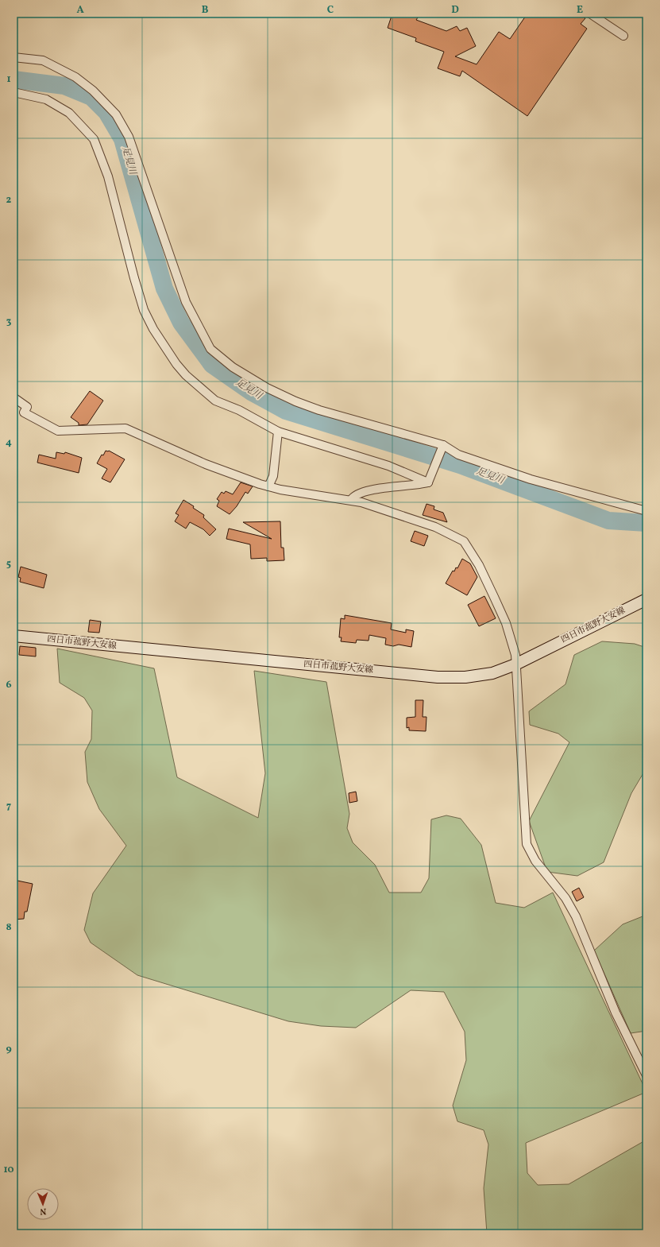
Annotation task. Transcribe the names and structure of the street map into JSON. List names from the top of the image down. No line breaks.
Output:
{"streets":{"main road":["四日市菰野大安線"]},"water":["足見川"],"north":"bottom","grid":{"columns":["A","B","C","D","E"],"rows":["1","2","3","4","5","6","7","8","9","10"]}}
